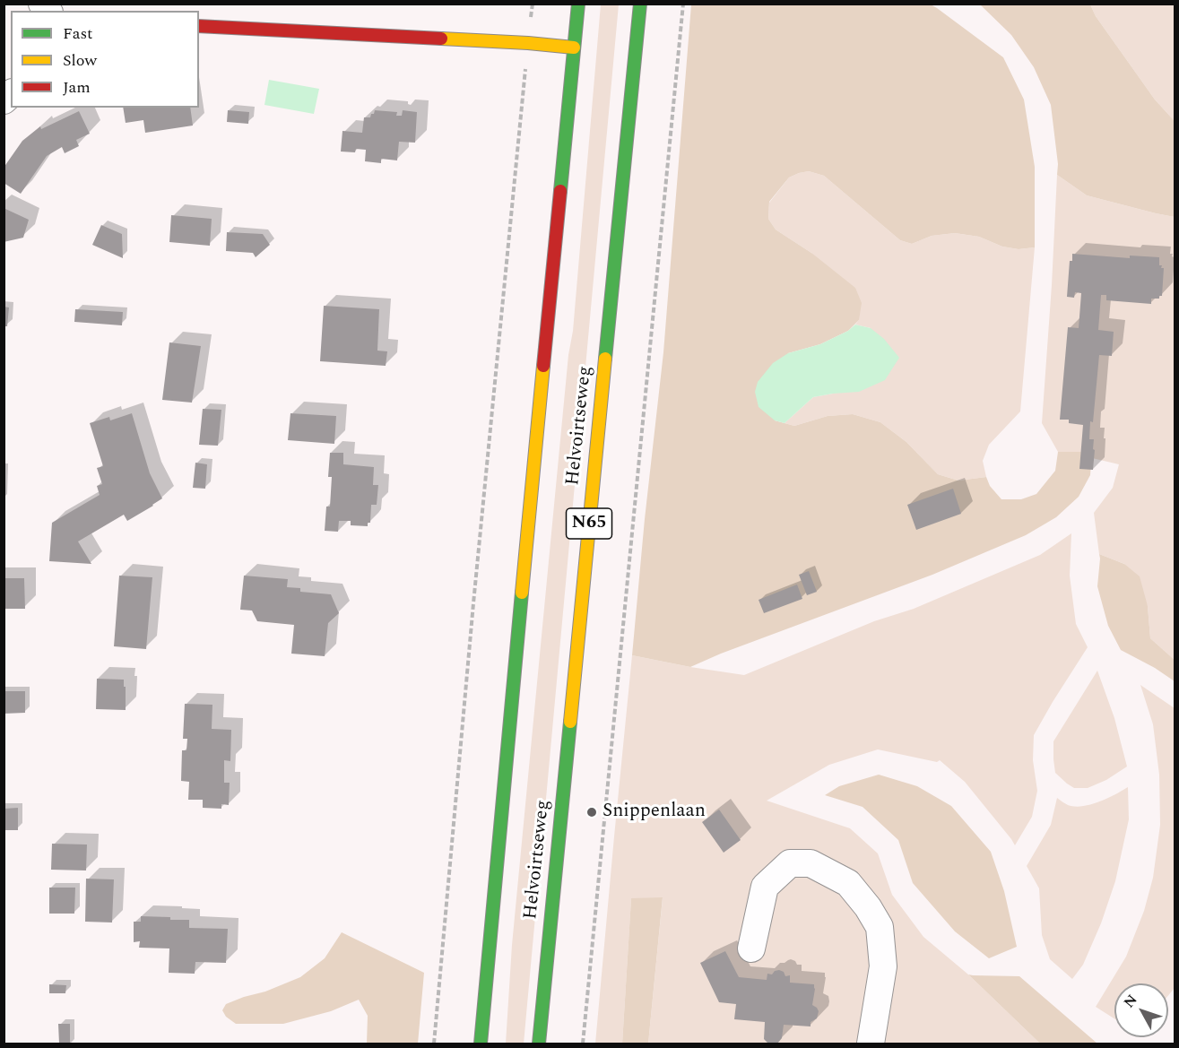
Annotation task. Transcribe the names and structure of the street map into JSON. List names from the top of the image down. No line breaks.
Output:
{"streets":{"main road":["Helvoirtseweg","N65"]},"places":["Snippenlaan"],"legend":["Fast","Slow","Jam"],"north":"top left"}
